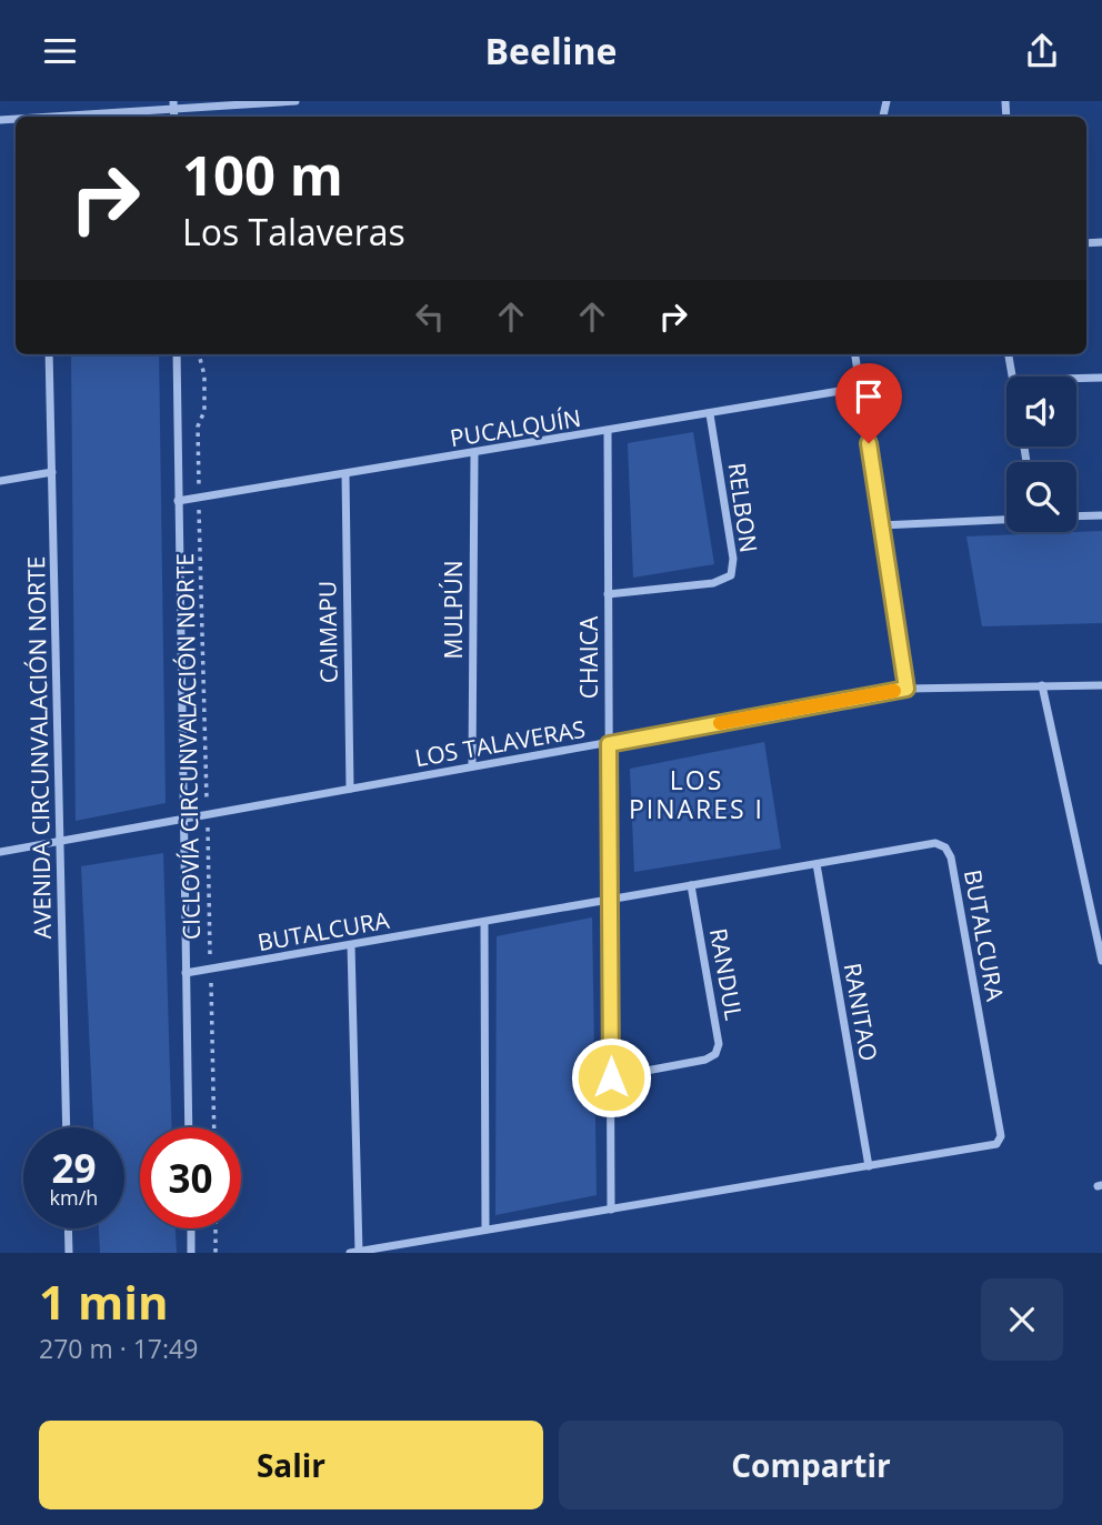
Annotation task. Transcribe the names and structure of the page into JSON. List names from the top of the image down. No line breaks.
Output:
{"streets":{"street":["PUCALQUÍN","RELBON","MULPÚN","CAIMAPU","CHAICA","LOS TALAVERAS","AVENIDA CIRCUNVALACIÓN NORTE","BUTALCURA","RANDUL","RANITAO"],"path":["CICLOVÍA CIRCUNVALACIÓN NORTE"]},"crossings":[["PUCALQUÍN","RELBON"],["PUCALQUÍN","MULPÚN"],["PUCALQUÍN","CAIMAPU"],["PUCALQUÍN","CHAICA"],["PUCALQUÍN","CICLOVÍA CIRCUNVALACIÓN NORTE"],["RELBON","CHAICA"],["MULPÚN","LOS TALAVERAS"],["CAIMAPU","LOS TALAVERAS"],["CHAICA","LOS TALAVERAS"],["CHAICA","BUTALCURA"],["CHAICA","RANDUL"],["LOS TALAVERAS","CICLOVÍA CIRCUNVALACIÓN NORTE"],["LOS TALAVERAS","AVENIDA CIRCUNVALACIÓN NORTE"],["CICLOVÍA CIRCUNVALACIÓN NORTE","BUTALCURA"],["BUTALCURA","RANDUL"],["BUTALCURA","RANITAO"]],"districts":["LOS PINARES I"],"page":{"header":"Beeline","turn":["100 m","Los Talaveras"],"speed":"29 km/h","limit":"30","heading":["1 min","270 m · 17:49"],"buttons":["Salir","Compartir"]}}
